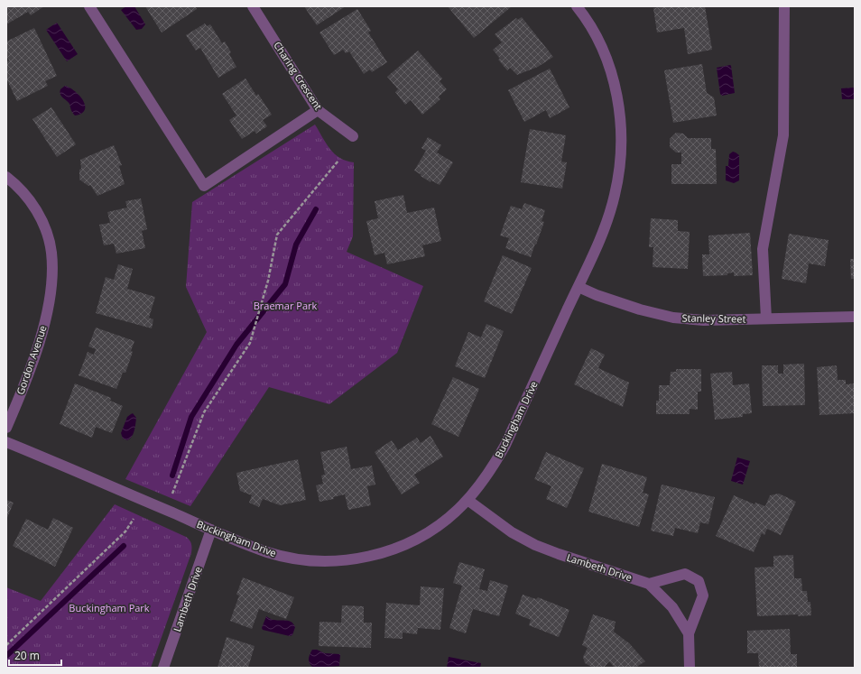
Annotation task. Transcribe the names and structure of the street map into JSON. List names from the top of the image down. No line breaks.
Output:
{"streets":{"street":["Charing Crescent","Stanley Street","Gordon Avenue","Buckingham Drive","Lambeth Drive"]},"crossings":[["Stanley Street","Buckingham Drive"],["Buckingham Drive","Lambeth Drive"]],"parks":["Braemar Park","Buckingham Park"],"scale_bar":"20 m"}
